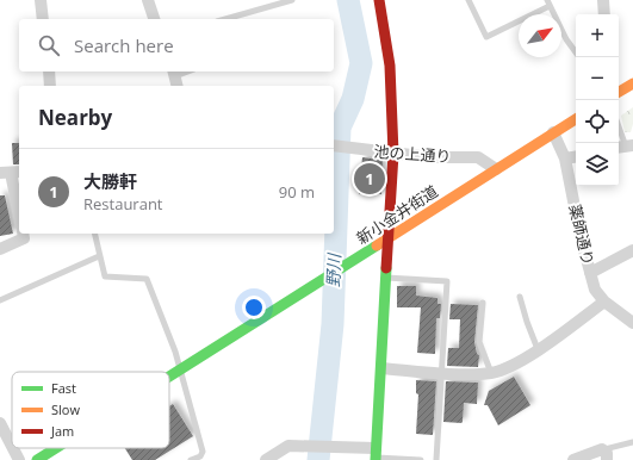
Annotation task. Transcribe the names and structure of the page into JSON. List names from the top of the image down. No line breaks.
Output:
{"streets":{"main road":["新小金井街道"],"street":["池の上通り","薬師通り"]},"crossings":[["池の上通り","新小金井街道"],["新小金井街道","薬師通り"]],"water":["野川"],"legend":["Fast","Slow","Jam"],"north":"top right","page":{"map_buttons":["+","−"],"search":"Search here","heading":"Nearby","list":[{"mark":"1","name":"大勝軒","note":"Restaurant","value":"90 m"}],"pins":"1"}}
